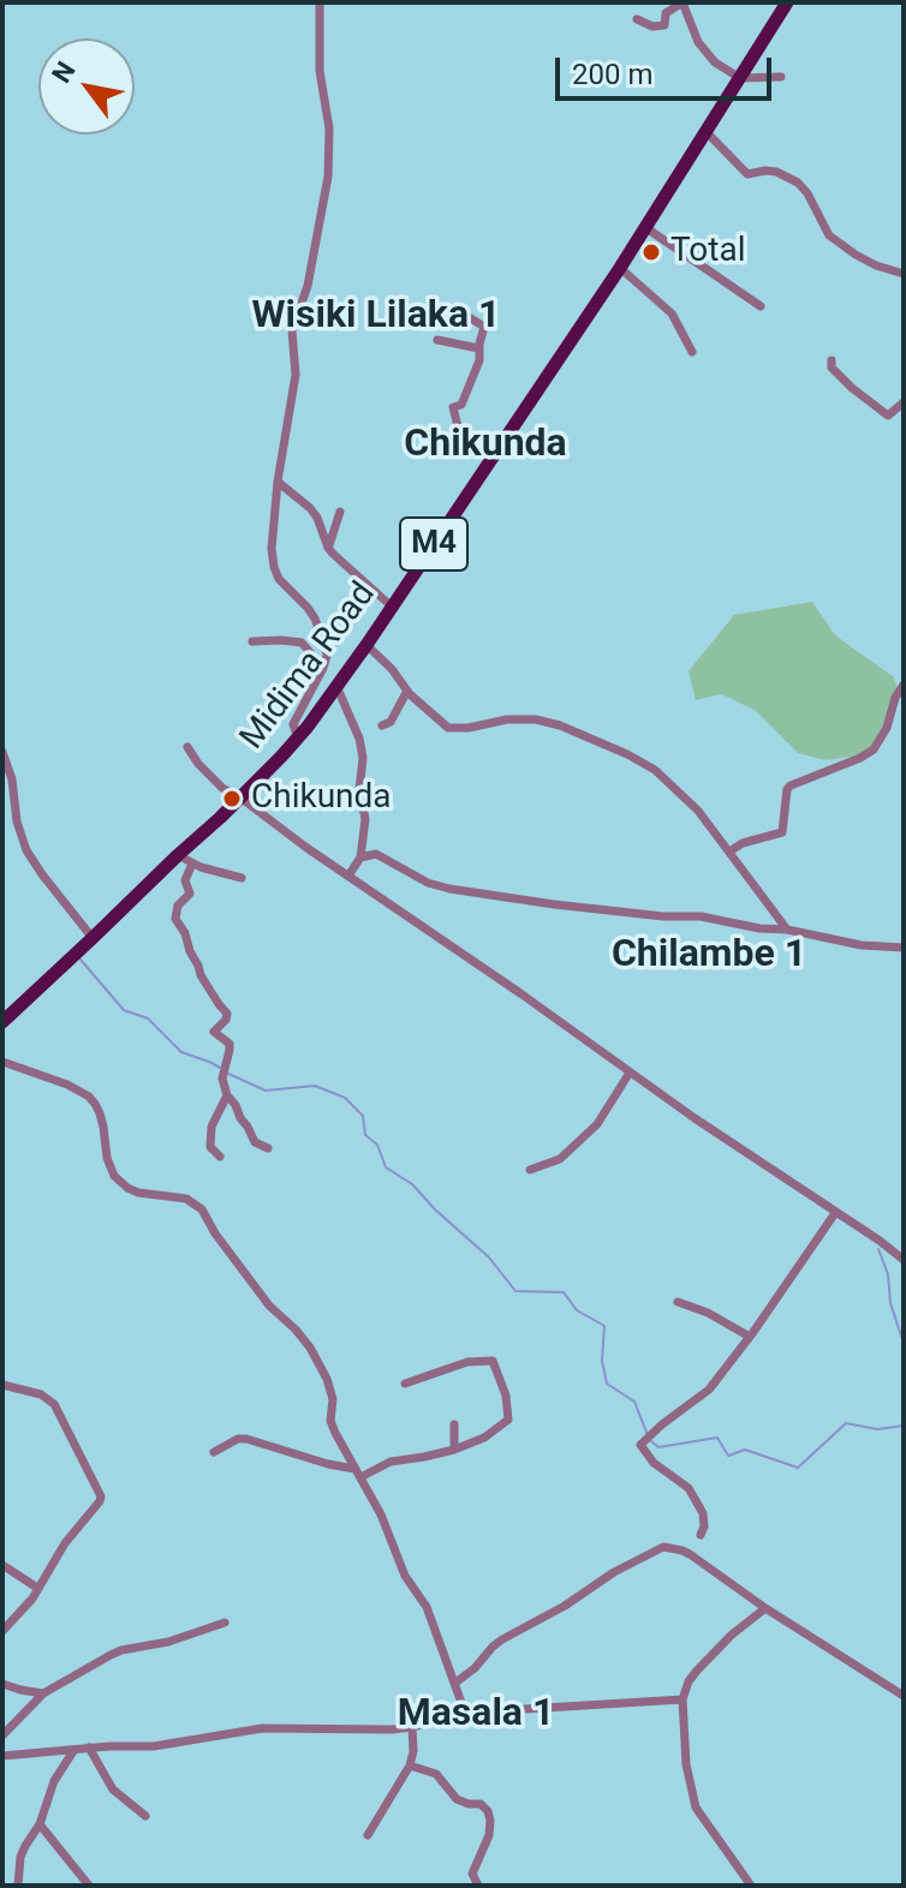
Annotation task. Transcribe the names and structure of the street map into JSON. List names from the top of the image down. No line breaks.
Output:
{"streets":{"main road":["M4","Midima Road"]},"districts":["Wisiki Lilaka 1","Chikunda","Chilambe 1","Masala 1"],"places":["Total","Chikunda"],"scale_bar":"200 m","north":"top left"}
